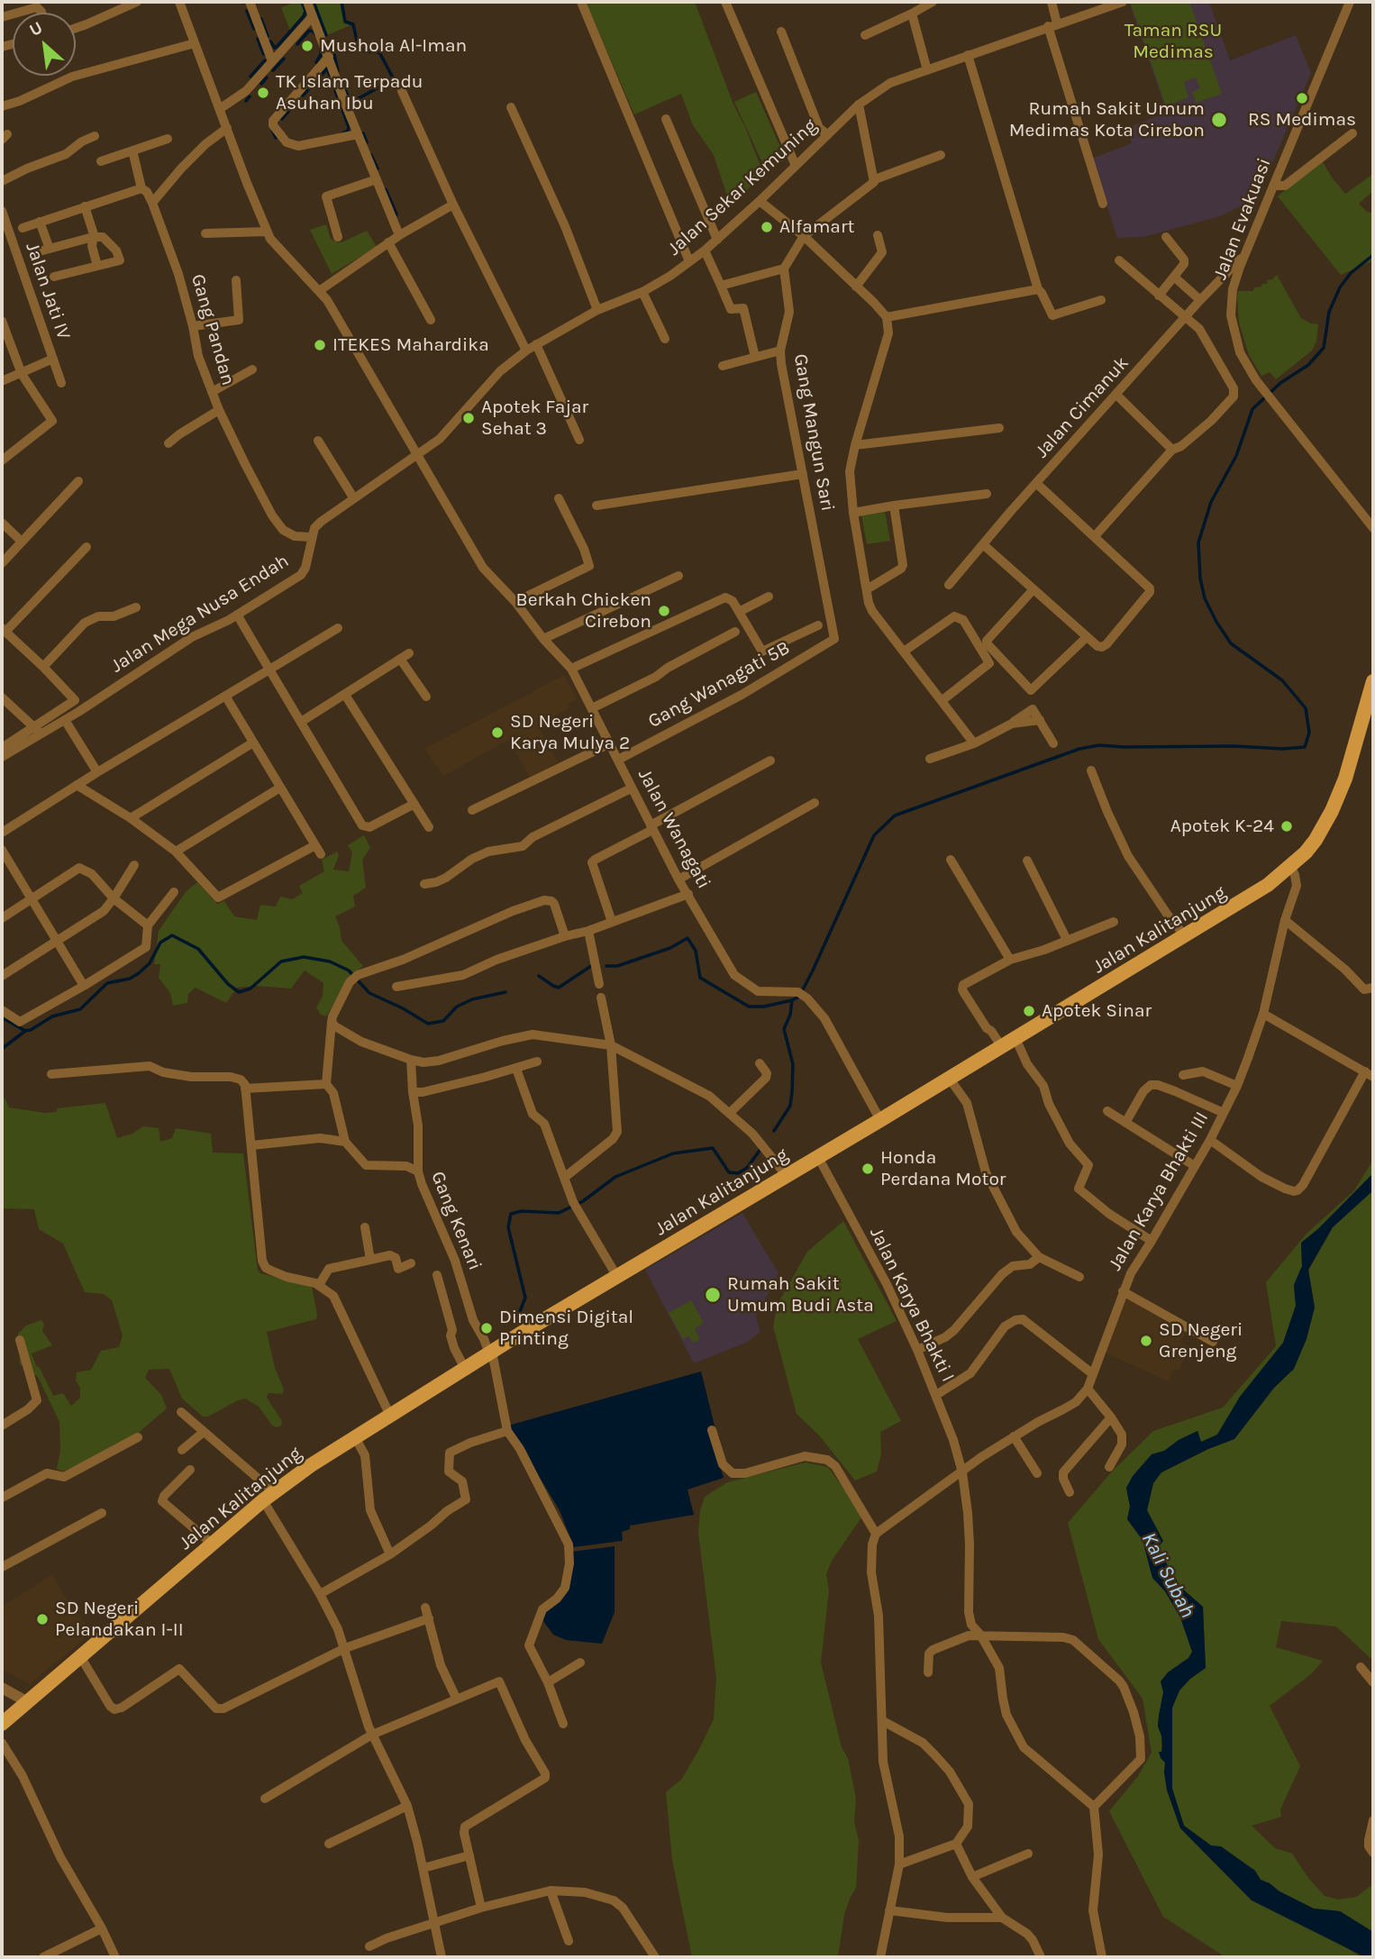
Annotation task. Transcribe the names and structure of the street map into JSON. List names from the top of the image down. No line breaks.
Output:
{"streets":{"main road":["Jalan Kalitanjung"],"street":["Jalan Sekar Kemuning","Jalan Evakuasi","Jalan Jati IV","Gang Pandan","Jalan Cimanuk","Gang Mangun Sari","Jalan Mega Nusa Endah","Gang Wanagati 5B","Jalan Wanagati","Jalan Karya Bhakti III","Gang Kenari","Jalan Karya Bhakti I"]},"crossings":[["Jalan Sekar Kemuning","Jalan Wanagati"],["Jalan Evakuasi","Jalan Cimanuk"],["Gang Pandan","Jalan Mega Nusa Endah"],["Gang Mangun Sari","Gang Wanagati 5B"],["Gang Wanagati 5B","Jalan Wanagati"],["Jalan Wanagati","Jalan Kalitanjung"],["Jalan Kalitanjung","Jalan Karya Bhakti III"],["Jalan Kalitanjung","Gang Kenari"],["Jalan Kalitanjung","Jalan Karya Bhakti I"],["Jalan Karya Bhakti III","Jalan Karya Bhakti I"]],"water":["Kali Subah"],"parks":["Taman RSU Medimas"],"places":["Mushola Al-Iman","TK Islam Terpadu Asuhan Ibu","RS Medimas","Rumah Sakit Umum Medimas Kota Cirebon","Alfamart","ITEKES Mahardika","Apotek Fajar Sehat 3","Berkah Chicken Cirebon","SD Negeri Karya Mulya 2","Apotek K-24","Apotek Sinar","Honda Perdana Motor","Rumah Sakit Umum Budi Asta","Dimensi Digital Printing","SD Negeri Grenjeng","SD Negeri Pelandakan I-II"],"north":"top left"}
